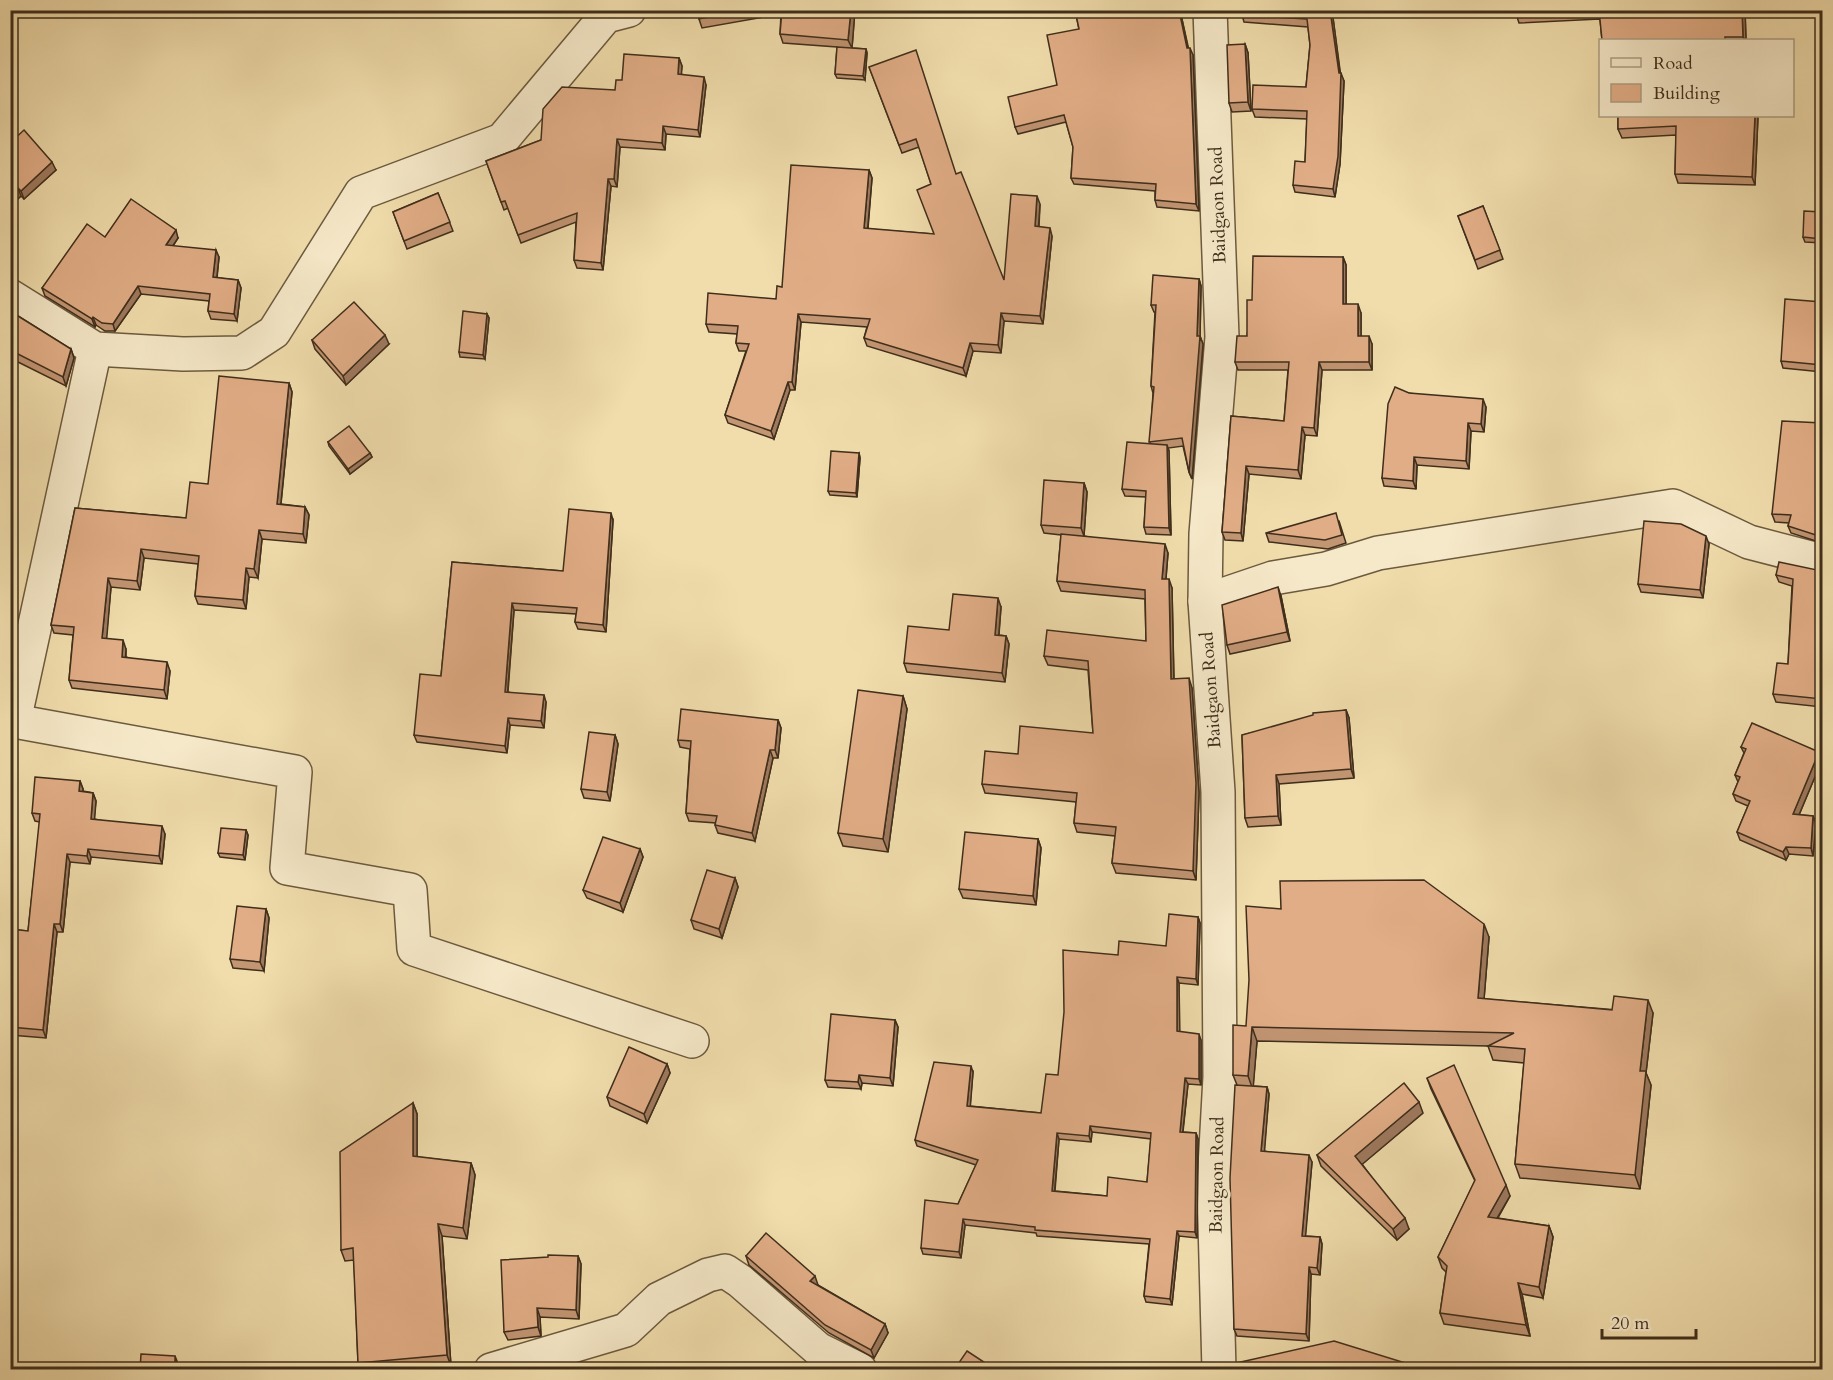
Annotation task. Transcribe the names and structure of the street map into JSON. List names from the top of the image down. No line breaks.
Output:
{"streets":{"street":["Baidgaon Road"]},"legend":["Road","Building"],"scale_bar":"20 m"}
